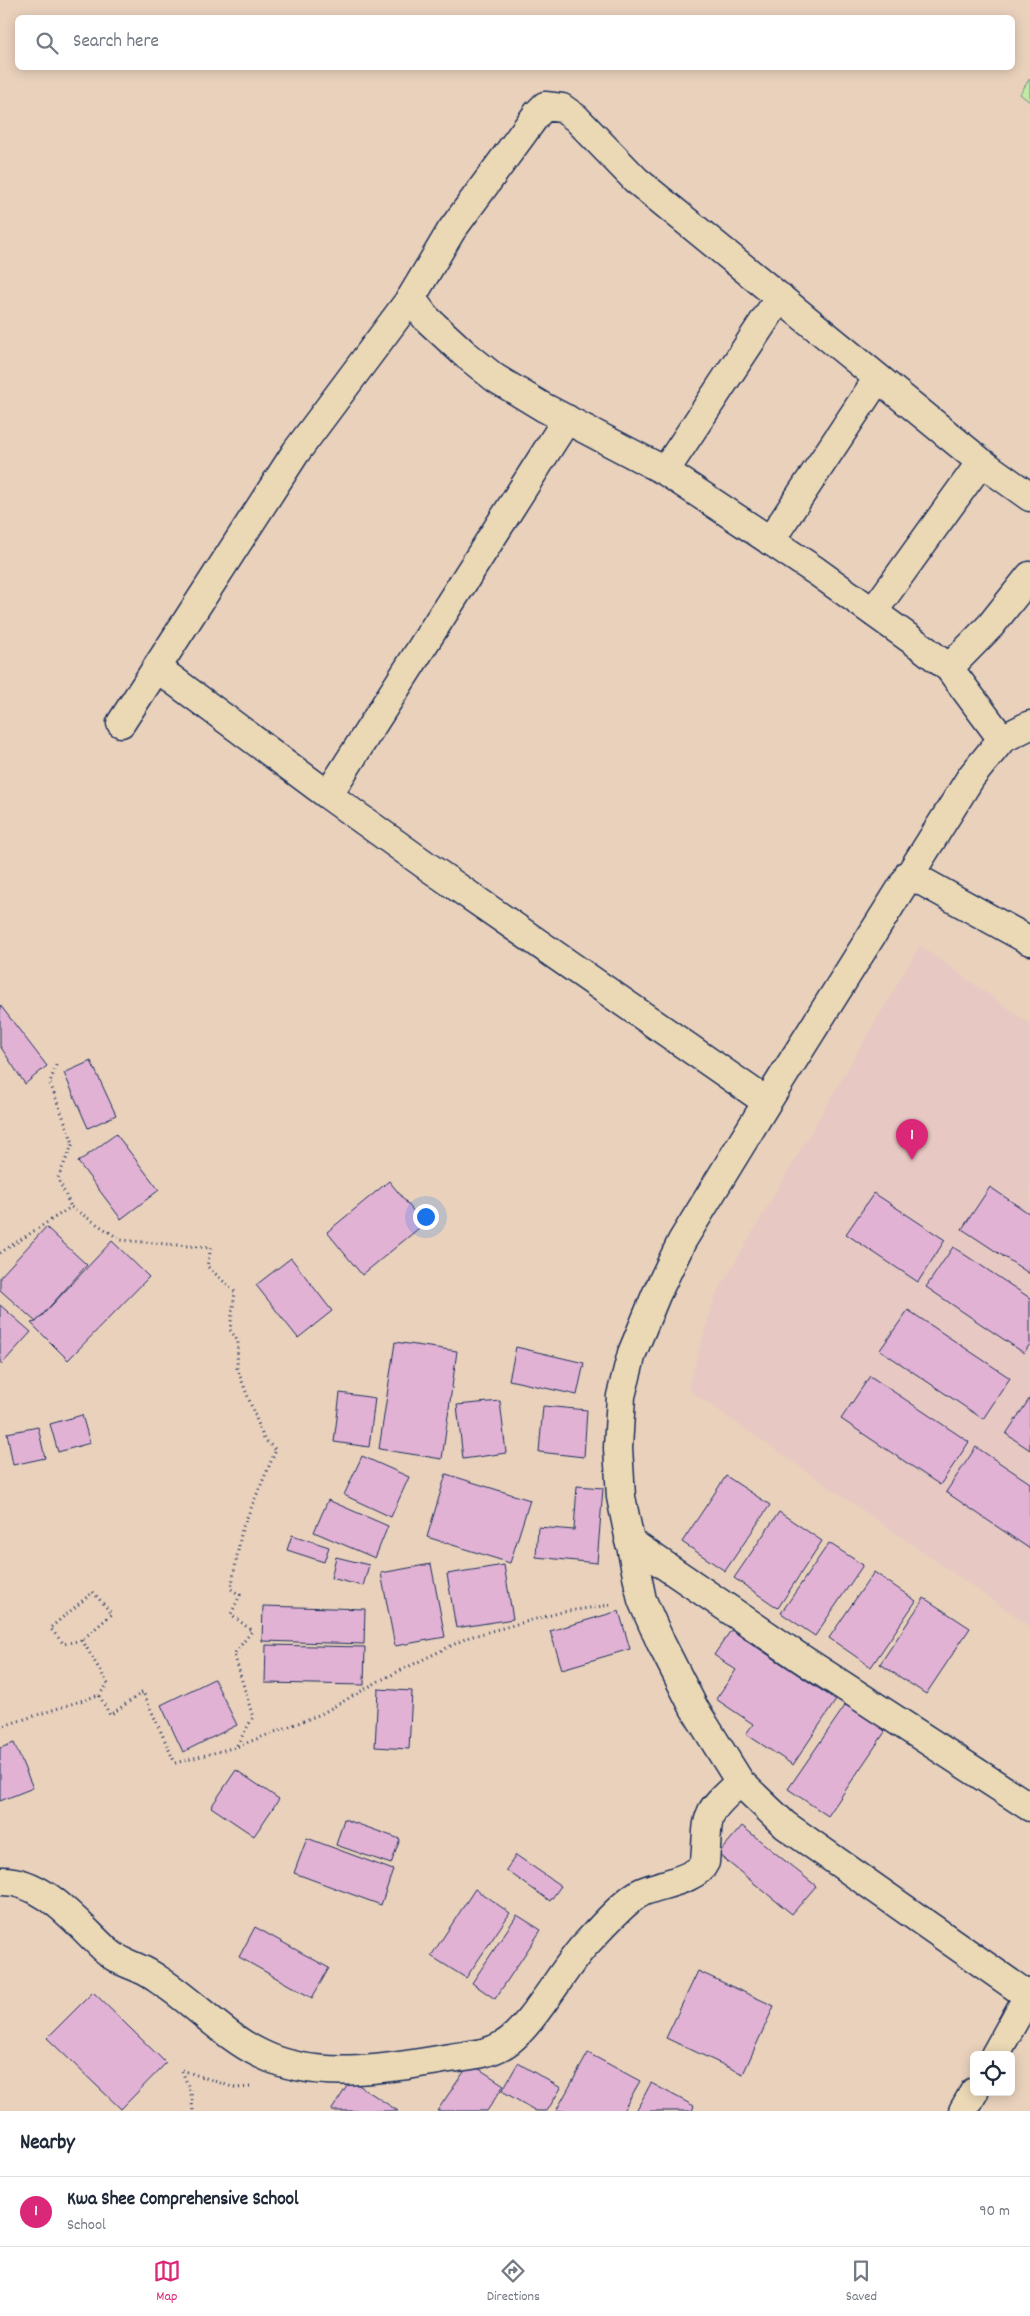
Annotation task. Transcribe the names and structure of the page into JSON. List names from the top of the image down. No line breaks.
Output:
{"page":{"search":"Search here","pins":"1","heading":"Nearby","list":[{"mark":"1","name":"Kwa Shee Comprehensive School","note":"School","value":"90 m"}],"nav":["Map","Directions","Saved"]}}
